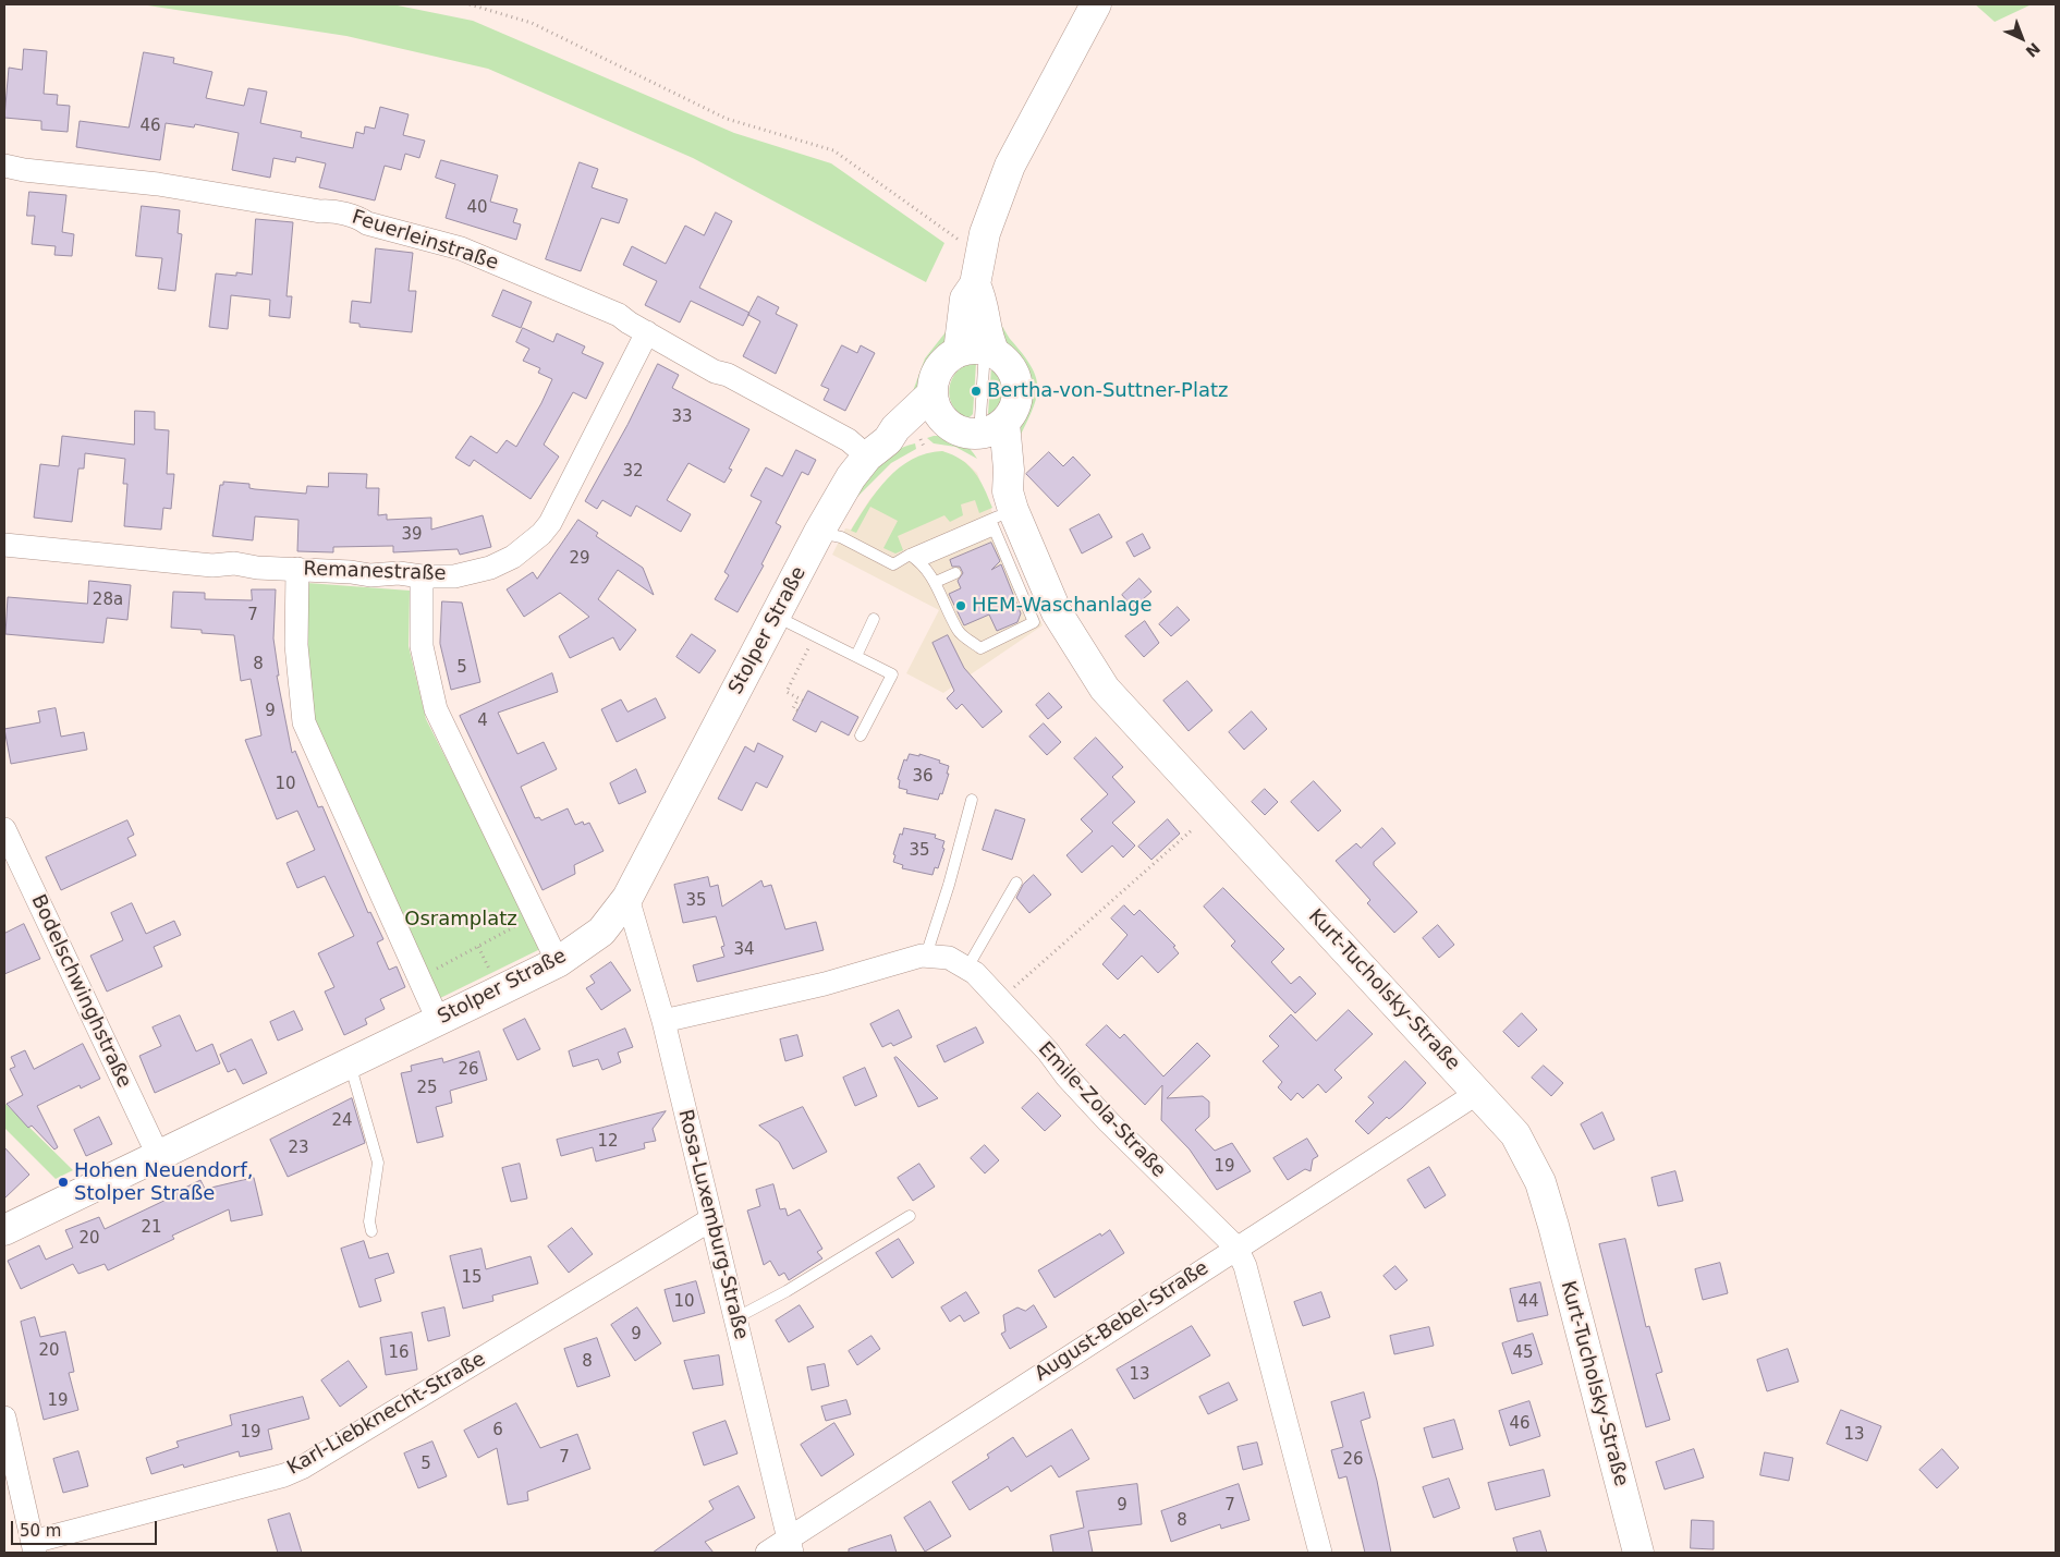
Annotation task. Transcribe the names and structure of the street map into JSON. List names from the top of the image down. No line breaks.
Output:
{"streets":{"main road":["Stolper Straße","Kurt-Tucholsky-Straße"],"street":["Feuerleinstraße","Remanestraße","Bodelschwinghstraße","Emile-Zola-Straße","Rosa-Luxemburg-Straße","August-Bebel-Straße","Karl-Liebknecht-Straße"]},"crossings":[["Feuerleinstraße","Remanestraße"],["Feuerleinstraße","Stolper Straße"],["Stolper Straße","Kurt-Tucholsky-Straße"],["Stolper Straße","Bodelschwinghstraße"],["Stolper Straße","Rosa-Luxemburg-Straße"],["Kurt-Tucholsky-Straße","August-Bebel-Straße"],["Emile-Zola-Straße","Rosa-Luxemburg-Straße"],["Emile-Zola-Straße","August-Bebel-Straße"],["Rosa-Luxemburg-Straße","August-Bebel-Straße"],["Rosa-Luxemburg-Straße","Karl-Liebknecht-Straße"]],"parks":["Osramplatz"],"places":["Bertha-von-Suttner-Platz","HEM-Waschanlage","Hohen Neuendorf, Stolper Straße"],"house_numbers":["46","40","33","32","39","29","28a","7","8","5","9","4","36","10","35","35","34","26","25","24","12","23","19","21","20","15","10","44","9","20","16","45","8","13","19","46","6","19","13","7","26","5","9","7","8"],"scale_bar":"50 m","north":"bottom right"}
